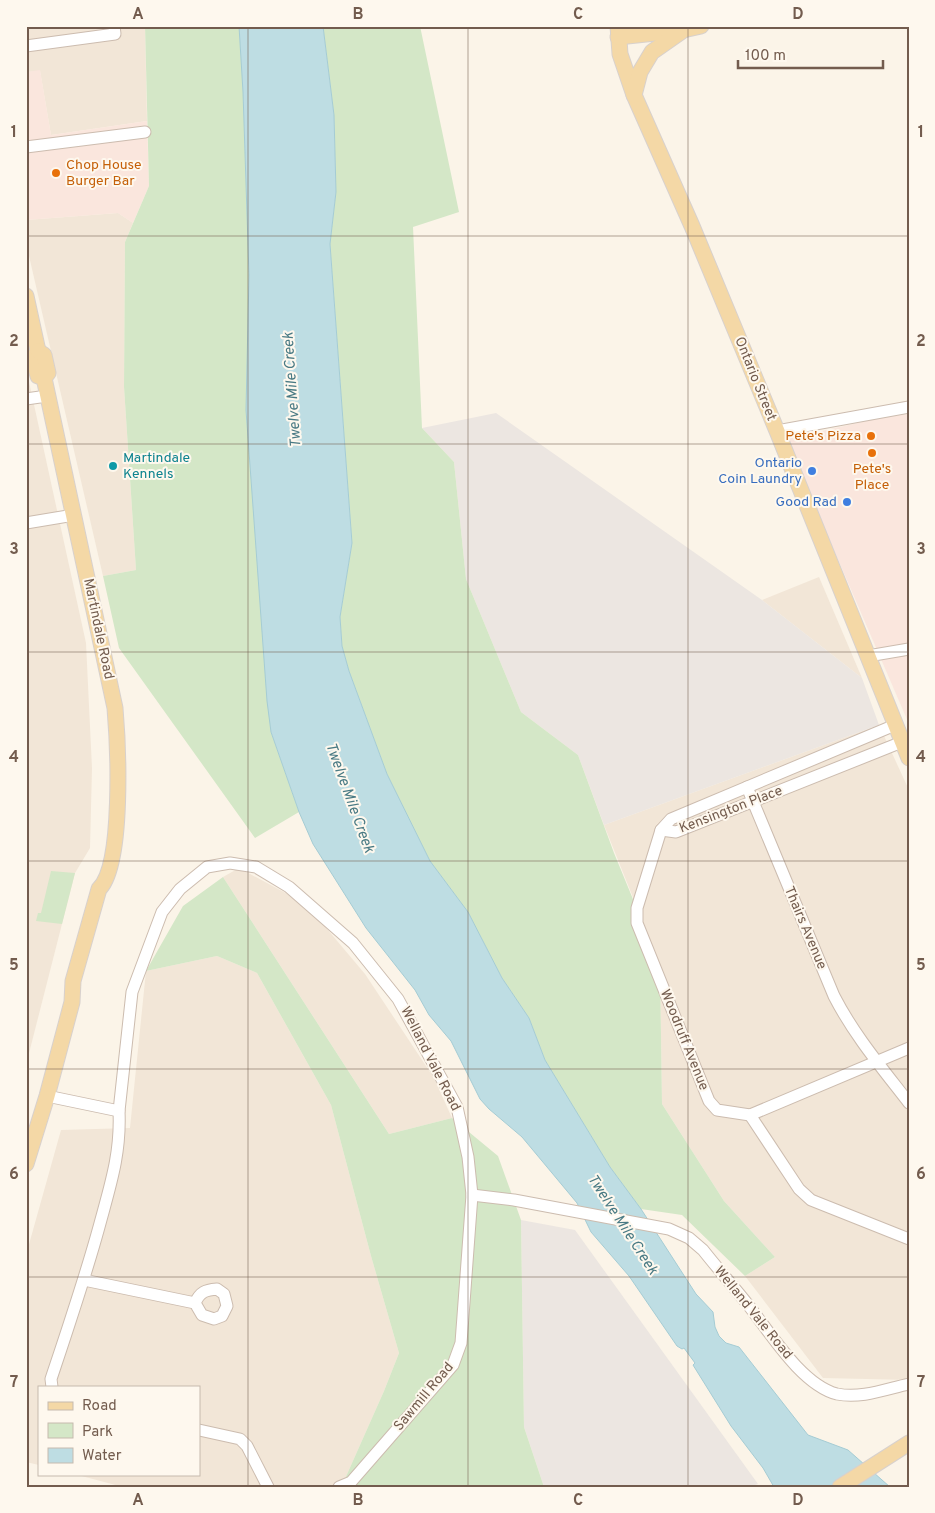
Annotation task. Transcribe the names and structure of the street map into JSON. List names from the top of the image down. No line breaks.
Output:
{"streets":{"main road":["Ontario Street","Martindale Road"],"street":["Kensington Place","Thairs Avenue","Woodruff Avenue","Welland Vale Road","Sawmill Road"]},"crossings":[["Ontario Street","Kensington Place"],["Kensington Place","Thairs Avenue"],["Kensington Place","Woodruff Avenue"],["Welland Vale Road","Sawmill Road"]],"water":["Twelve Mile Creek"],"places":["Chop House Burger Bar","Pete's Pizza","Pete's Place","Martindale Kennels","Ontario Coin Laundry","Good Rad"],"legend":["Road","Park","Water"],"scale_bar":"100 m","grid":{"columns":["A","B","C","D"],"rows":["1","2","3","4","5","6","7"]}}
